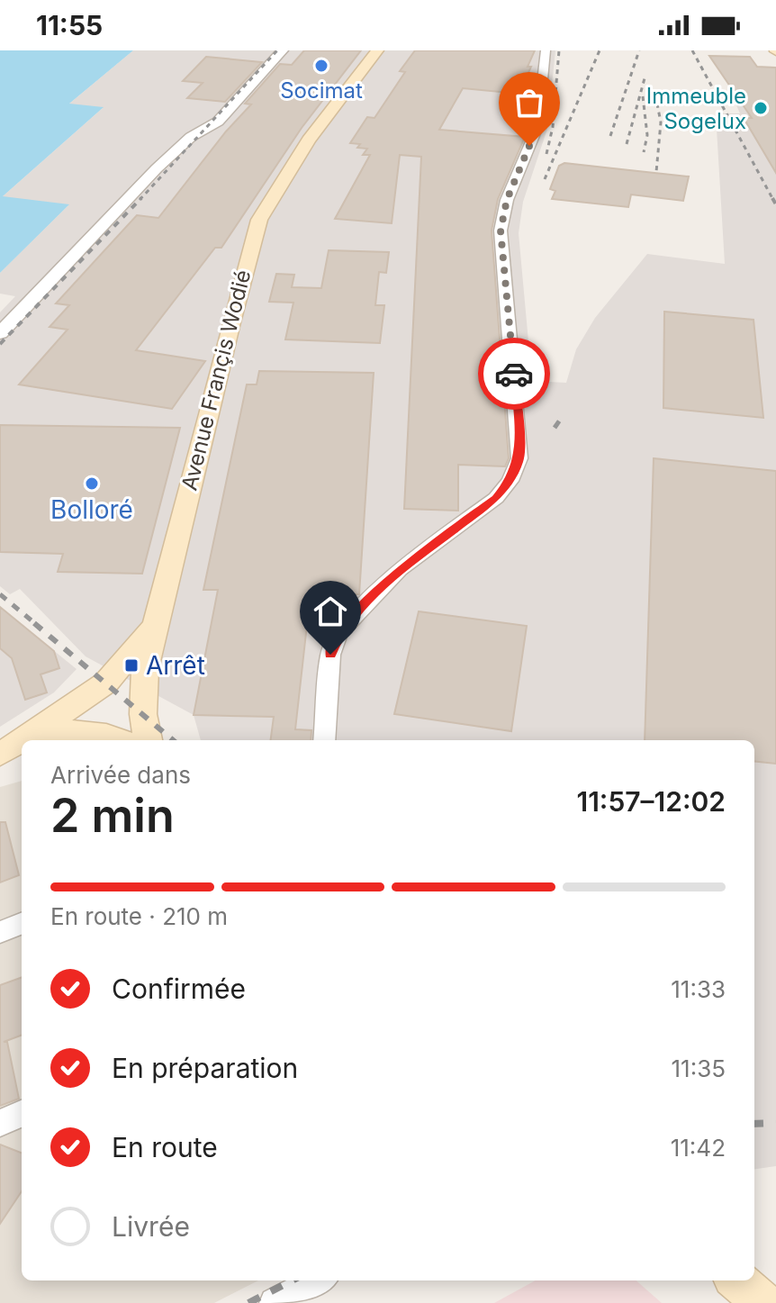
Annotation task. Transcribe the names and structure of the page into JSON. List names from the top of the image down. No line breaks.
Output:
{"streets":{"main road":["Avenue Françis Wodié"]},"places":{"other":["Socimat","Immeuble Sogelux","Bolloré"],"transit":["Arrêt"]},"page":{"status":"11:55","heading":["2 min","Arrivée dans","11:57–12:02"],"bar":"En route · 210 m","list":[["Confirmée","11:33"],["En préparation","11:35"],["En route","11:42"],"Livrée"]}}
